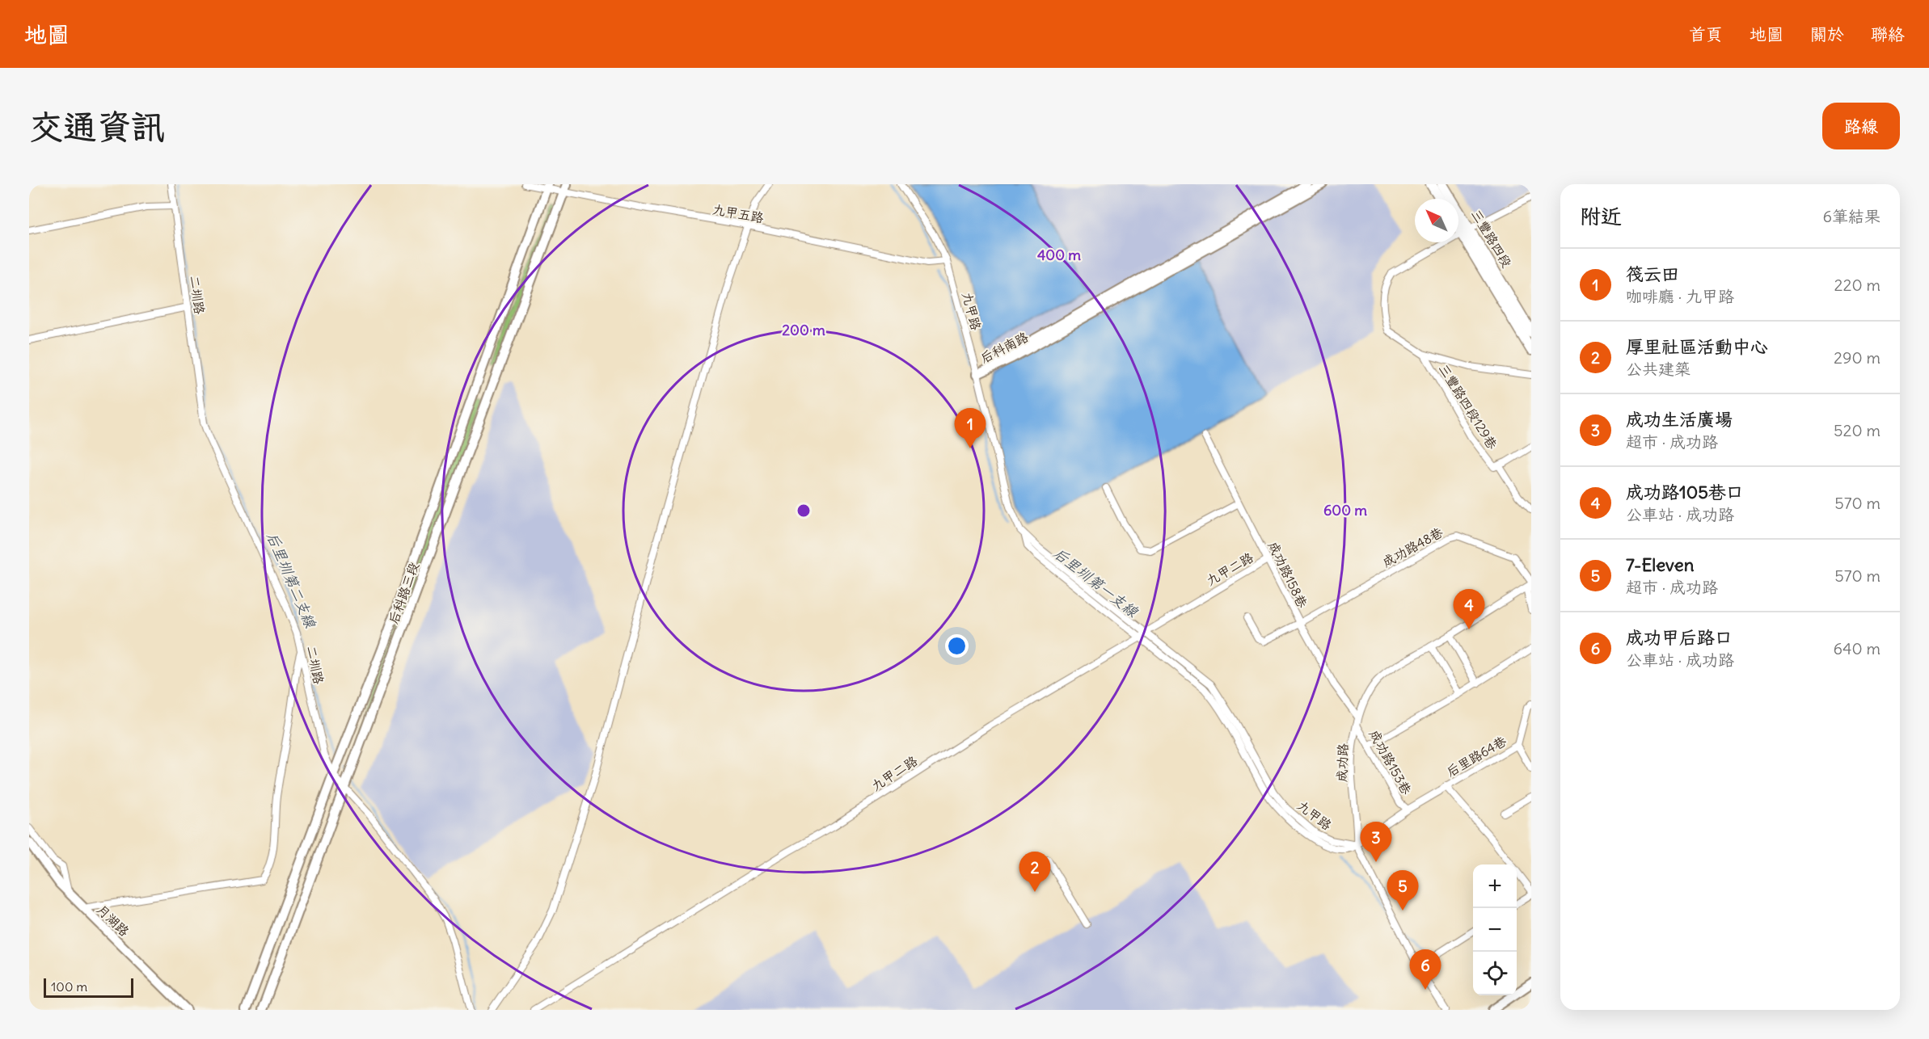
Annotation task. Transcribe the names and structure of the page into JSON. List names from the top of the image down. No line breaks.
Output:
{"streets":{"main road":["三豐路四段"],"street":["九甲五路","二圳路","九甲路","后科南路","三豐路四段129巷","成功路48巷","九甲二路","成功路158巷","后科路三段","后里路64巷","成功路153巷","成功路","月湖路"]},"crossings":[["九甲五路","九甲路"],["九甲五路","后科路三段"],["二圳路","后科路三段"],["九甲路","后科南路"],["九甲路","九甲二路"],["九甲路","后里路64巷"],["九甲路","成功路"],["成功路48巷","成功路158巷"],["成功路48巷","成功路"],["九甲二路","成功路158巷"],["成功路158巷","成功路"],["后里路64巷","成功路153巷"],["后里路64巷","成功路"],["成功路153巷","成功路"]],"water":["后里圳第二支線","后里圳第一支線"],"scale_bar":"100 m","north":"top left","page":{"header":"地圖","nav":["首頁","地圖","關於","聯絡"],"buttons":"路線","title":"交通資訊","heading":["附近","6筆結果"],"list":[{"mark":"1","name":"筏云田","note":"咖啡廳 · 九甲路","value":"220 m"},{"mark":"2","name":"厚里社區活動中心","note":"公共建築","value":"290 m"},{"mark":"3","name":"成功生活廣場","note":"超市 · 成功路","value":"520 m"},{"mark":"4","name":"成功路105巷口","note":"公車站 · 成功路","value":"570 m"},{"mark":"5","name":"7-Eleven","note":"超市 · 成功路","value":"570 m"},{"mark":"6","name":"成功甲后路口","note":"公車站 · 成功路","value":"640 m"}],"pins":["1","4","3","2","5","6"],"map_buttons":["+","−"],"scale":"100 m"},"rings":["400 m","200 m","600 m"]}
